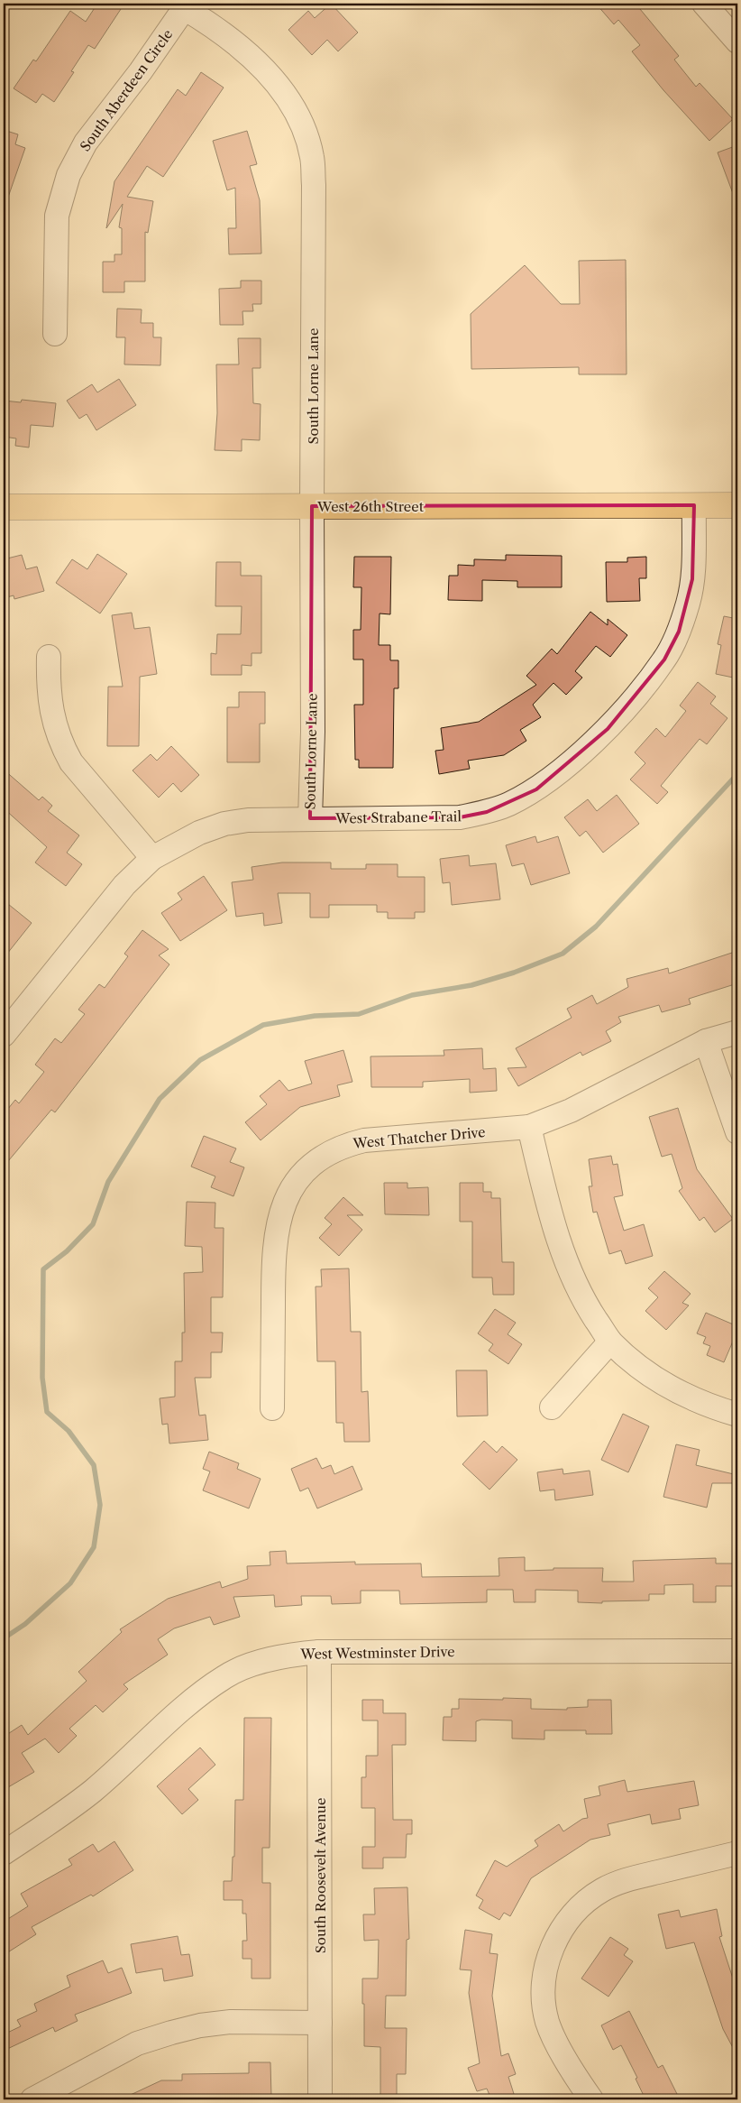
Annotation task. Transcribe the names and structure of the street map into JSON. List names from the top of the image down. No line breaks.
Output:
{"streets":{"main road":["West 26th Street"],"street":["South Aberdeen Circle","South Lorne Lane","West Strabane Trail","West Thatcher Drive","West Westminster Drive","South Roosevelt Avenue"]},"crossings":[["South Aberdeen Circle","South Lorne Lane"],["South Lorne Lane","West 26th Street"],["South Lorne Lane","West Strabane Trail"],["West 26th Street","West Strabane Trail"],["West Westminster Drive","South Roosevelt Avenue"]]}
